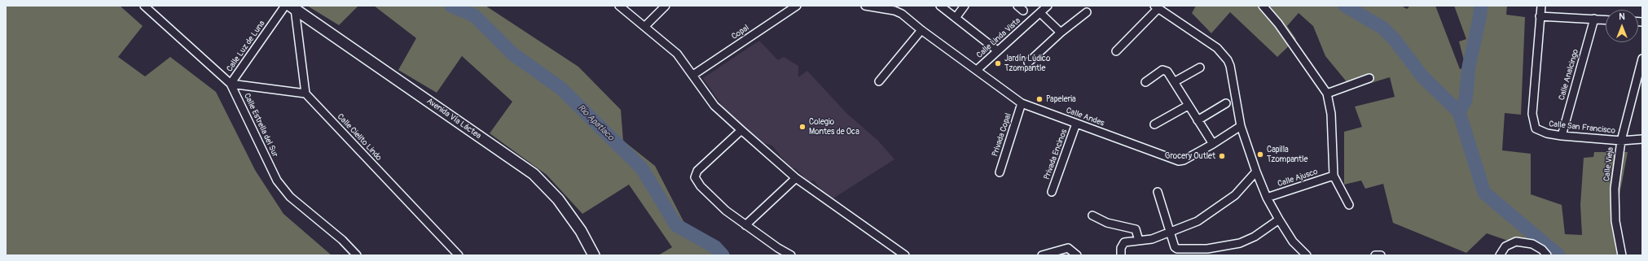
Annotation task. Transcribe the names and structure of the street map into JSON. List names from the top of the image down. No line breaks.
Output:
{"streets":{"street":["Copal","Calle Linda Vista","Calle Luz de Luna","Calle Analcingo","Calle Andes","Avenida Vía Láctea","Calle Estrella del Sur","Calle San Francisco","Privada Copal","Calle Cielito Lindo","Privada Encinos","Calle Vieja","Calle Ajusco"]},"crossings":[["Calle Linda Vista","Calle Andes"],["Calle Luz de Luna","Avenida Vía Láctea"],["Calle Luz de Luna","Calle Estrella del Sur"],["Calle Luz de Luna","Calle Cielito Lindo"],["Calle Analcingo","Calle San Francisco"],["Calle Andes","Privada Copal"],["Calle Andes","Privada Encinos"],["Calle San Francisco","Calle Vieja"]],"water":["Rio Apatlaco"],"places":["Jardín Lúdico Tzompantle","Papeleria","Colegio Montes de Oca","Capilla Tzompantle","Grocery Outlet"],"north":"top"}
